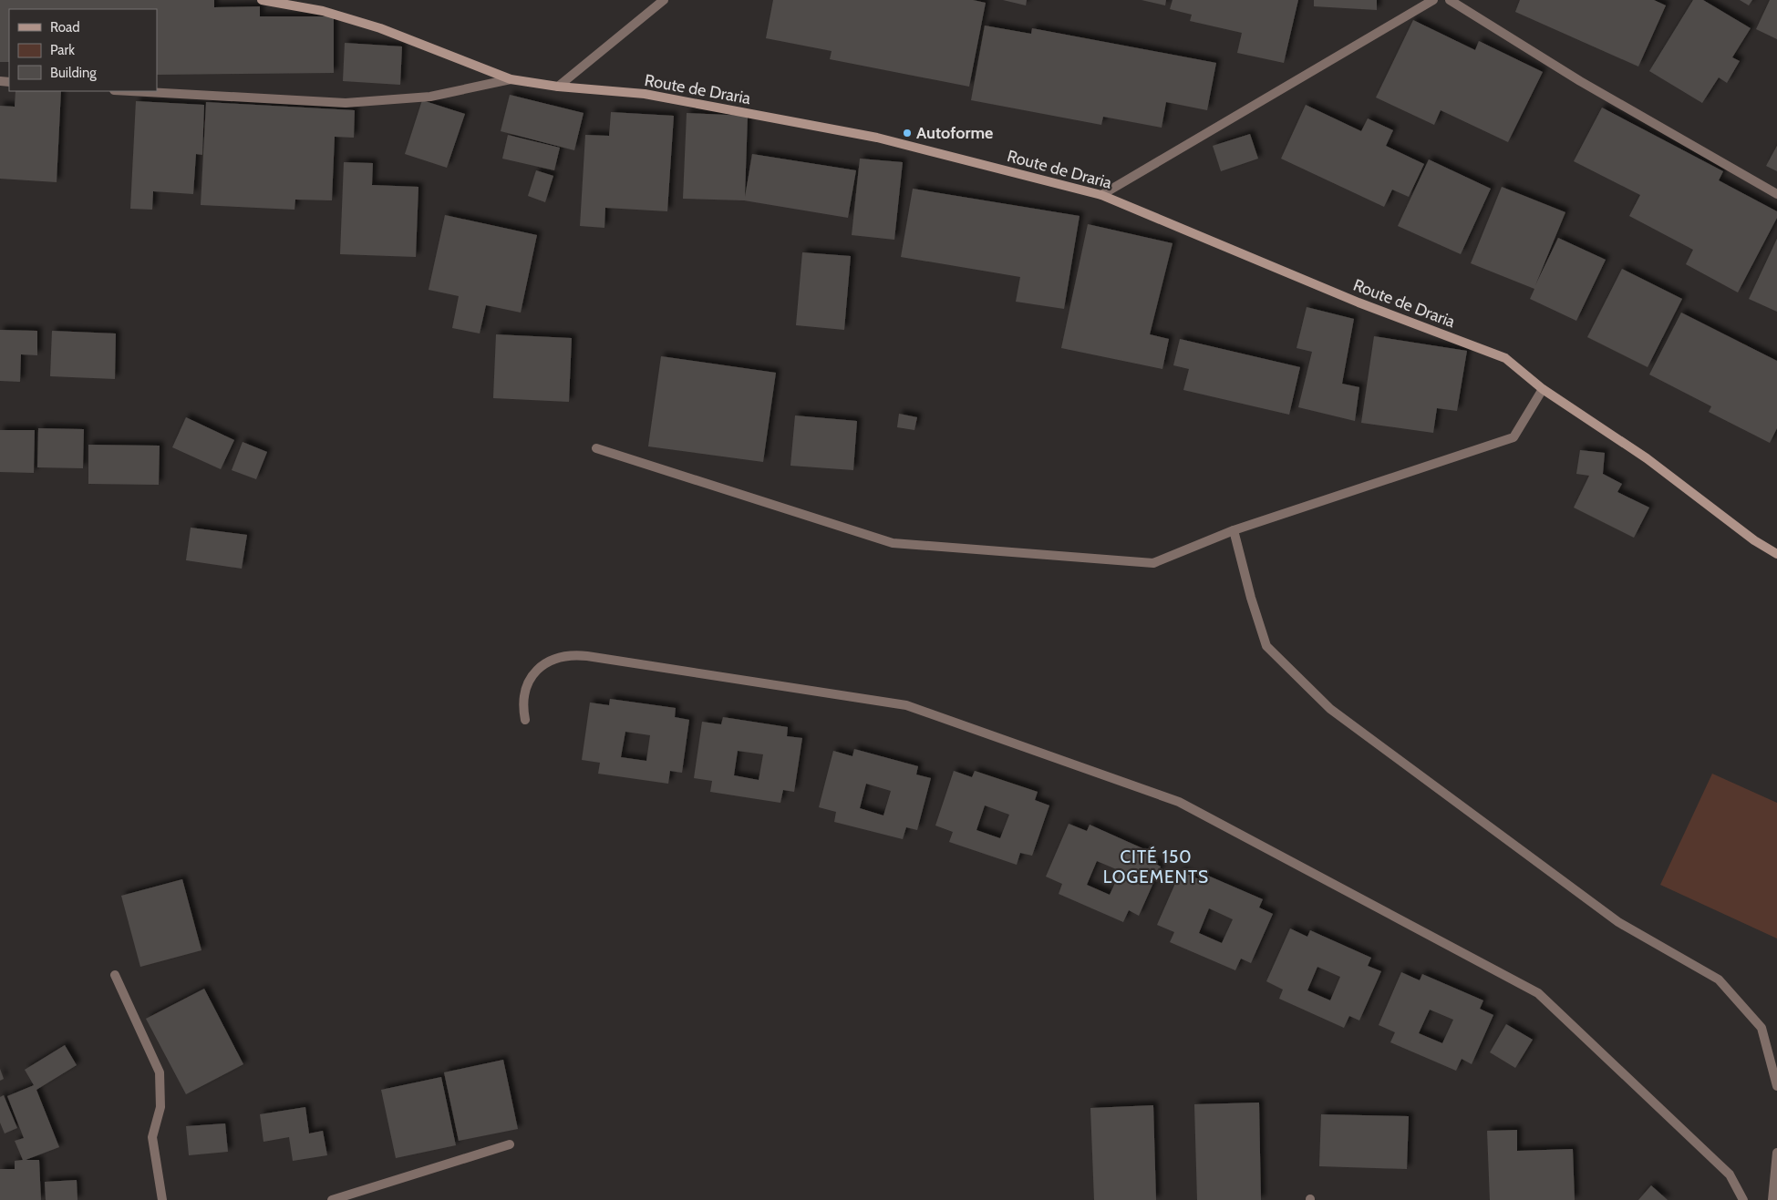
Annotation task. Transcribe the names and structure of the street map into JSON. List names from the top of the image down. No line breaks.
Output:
{"streets":{"main road":["Route de Draria"]},"districts":["CITÉ 150 LOGEMENTS"],"places":["Autoforme"],"legend":["Road","Park","Building"]}
